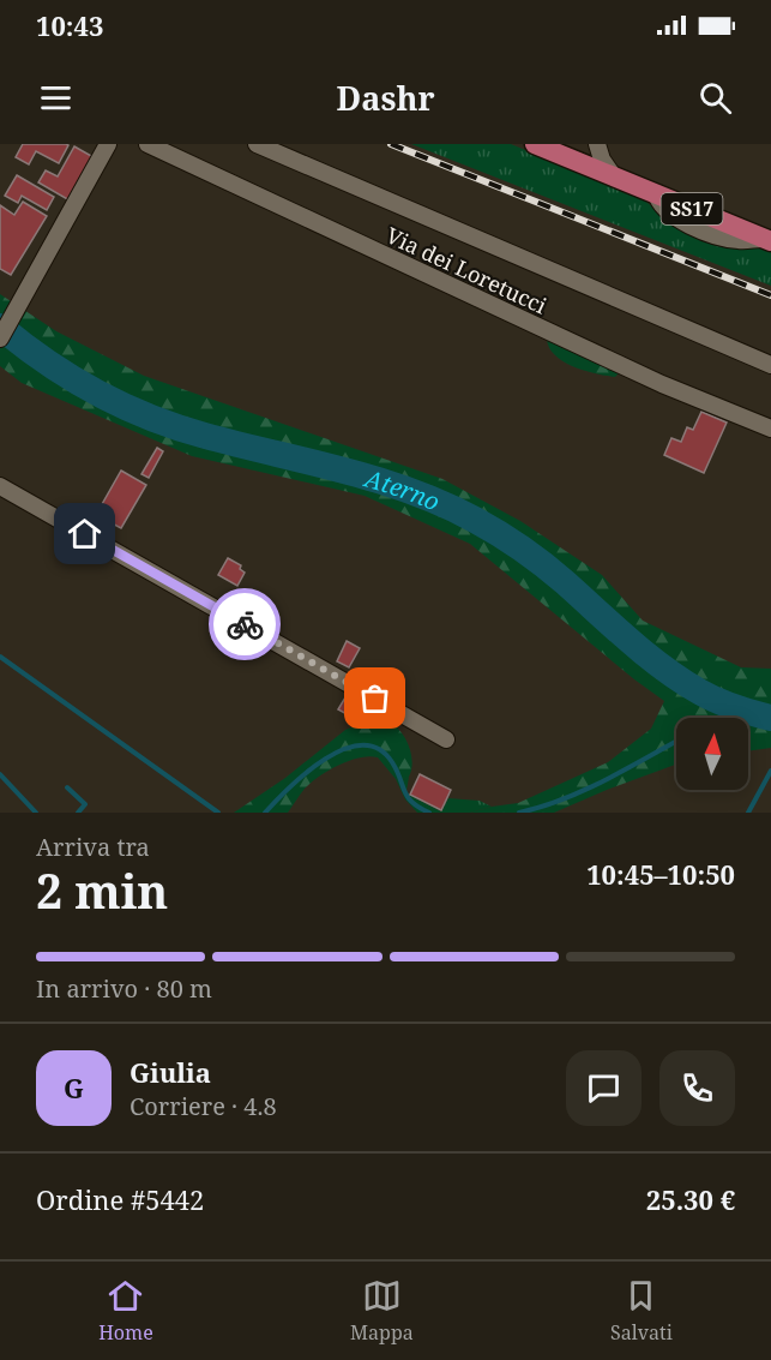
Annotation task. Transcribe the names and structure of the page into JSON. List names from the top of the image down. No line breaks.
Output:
{"streets":{"main road":["SS17"],"street":["Via dei Loretucci"]},"water":["Aterno"],"north":"top","page":{"status":"10:43","header":"Dashr","heading":["2 min","Arriva tra","10:45–10:50"],"panel":["Giulia","Corriere · 4.8","Ordine #5442","25.30 €"],"bar":"In arrivo · 80 m","round":"G","tabs":["Home","Mappa","Salvati"]}}
